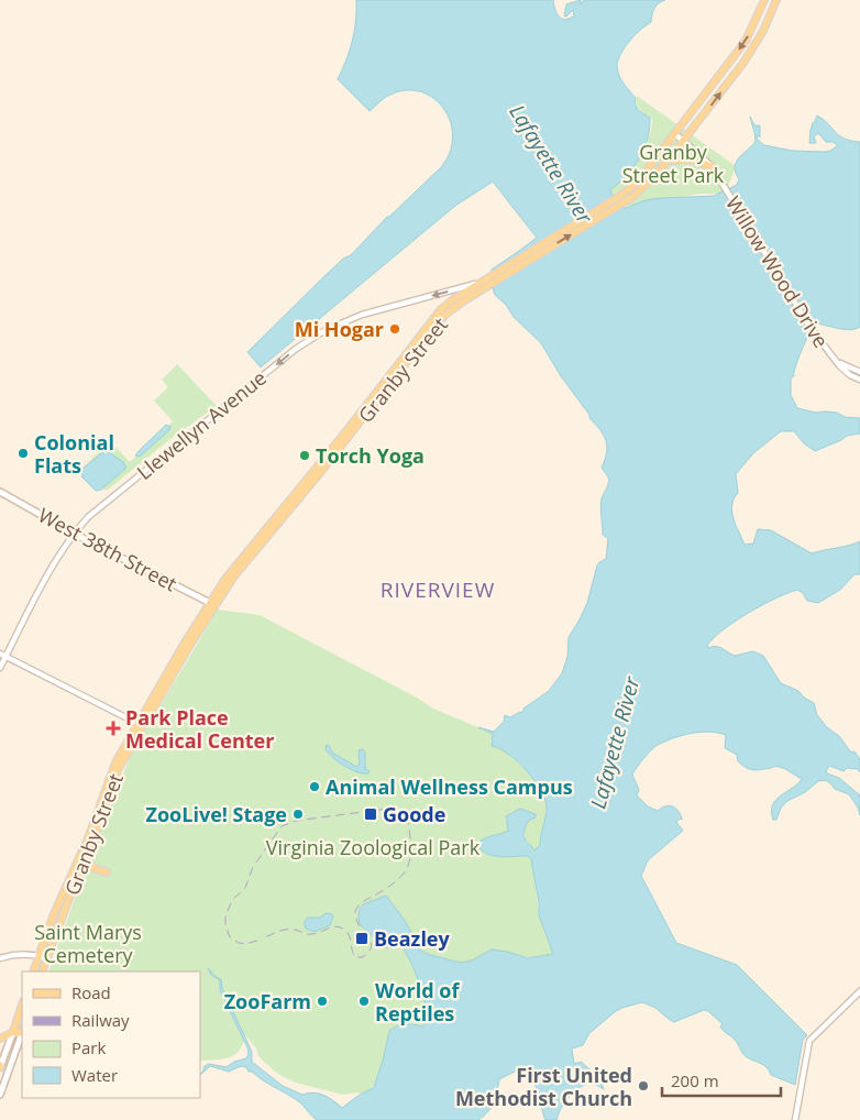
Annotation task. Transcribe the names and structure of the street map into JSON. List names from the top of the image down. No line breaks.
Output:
{"streets":{"main road":["Granby Street","West 38th Street"],"street":["Willow Wood Drive","Llewellyn Avenue"]},"crossings":[["Willow Wood Drive","Granby Street"],["Granby Street","Llewellyn Avenue"],["Granby Street","West 38th Street"],["Llewellyn Avenue","West 38th Street"]],"one_way":["Llewellyn Avenue"],"districts":["RIVERVIEW"],"water":["Lafayette River"],"parks":["Granby Street Park","Virginia Zoological Park","Saint Marys Cemetery"],"places":{"other":["Mi Hogar","Colonial Flats","Torch Yoga","Animal Wellness Campus","ZooLive! Stage","ZooFarm","World of Reptiles","First United Methodist Church"],"health":["Park Place Medical Center"],"transit":["Goode","Beazley"]},"legend":["Road","Railway","Park","Water"],"scale_bar":"200 m"}
